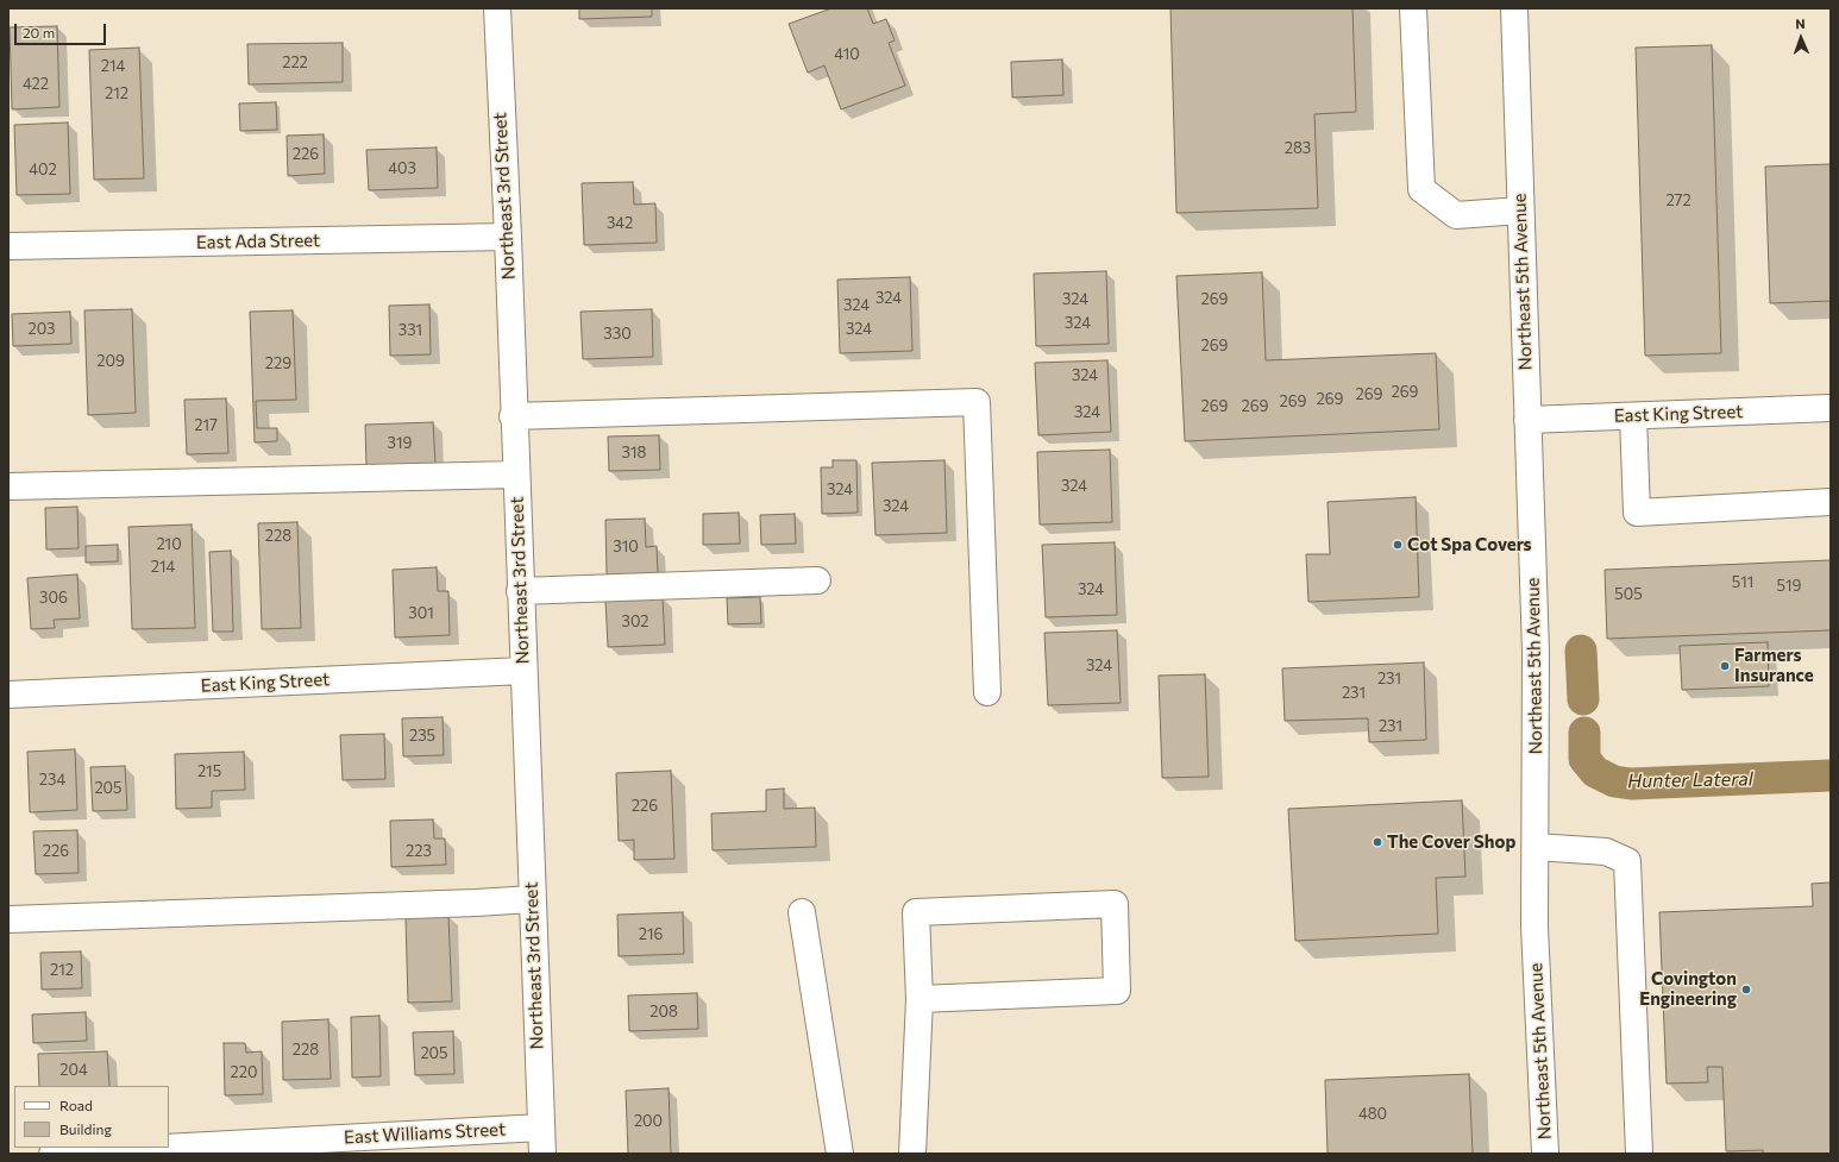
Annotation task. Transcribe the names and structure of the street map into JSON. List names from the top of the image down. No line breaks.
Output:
{"streets":{"street":["Northeast 3rd Street","East Ada Street","Northeast 5th Avenue","East King Street","East Williams Street"]},"crossings":[["Northeast 3rd Street","East Ada Street"],["Northeast 3rd Street","East King Street"],["Northeast 3rd Street","East Williams Street"],["Northeast 5th Avenue","East King Street"]],"water":["Hunter Lateral"],"places":["Cot Spa Covers","Farmers Insurance","The Cover Shop","Covington Engineering"],"house_numbers":["410","222","214","422","212","283","226","403","402","272","342","324","324","269","324","324","203","324","331","330","269","209","229","324","269","269","269","269","269","269","324","217","319","318","324","324","324","228","210","310","214","511","519","324","505","306","301","302","324","231","231","231","235","215","234","205","226","226","223","216","212","208","228","205","204","220","480","200"],"legend":["Road","Building"],"scale_bar":"20 m","north":"top"}
